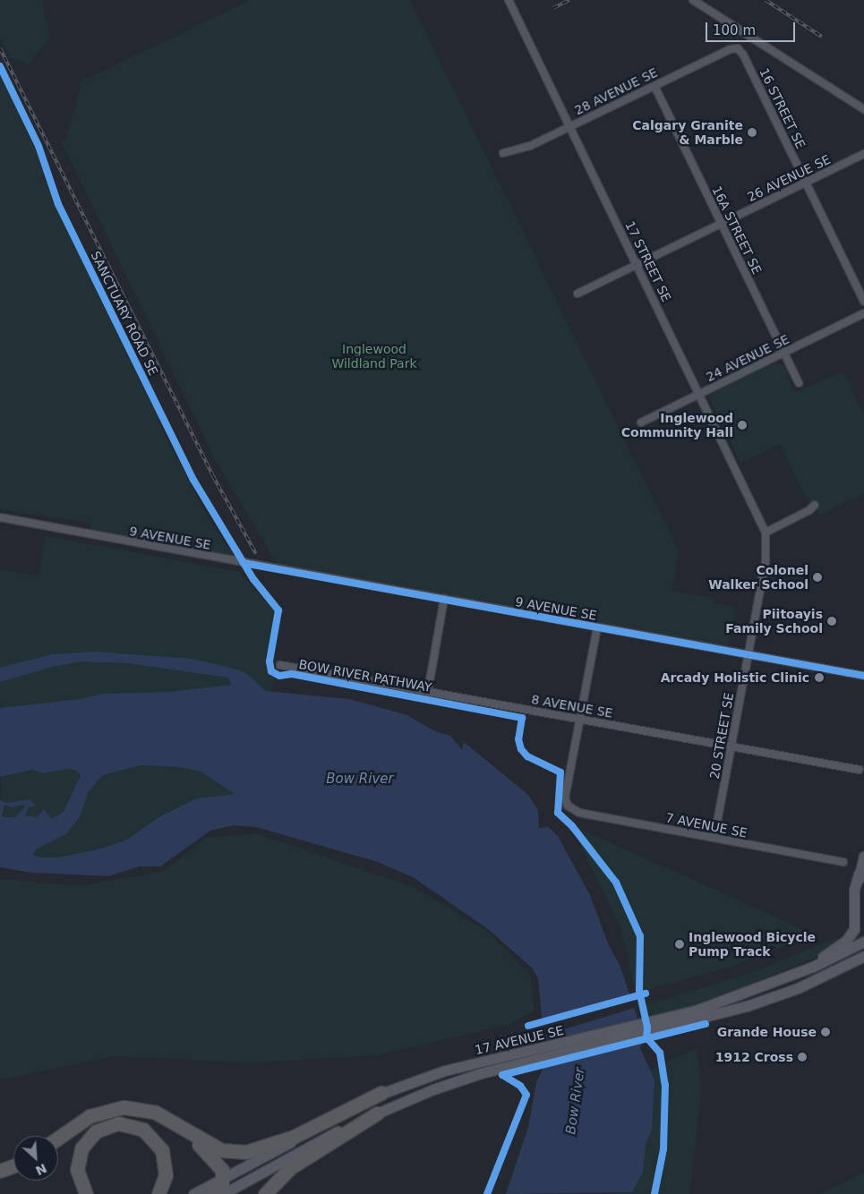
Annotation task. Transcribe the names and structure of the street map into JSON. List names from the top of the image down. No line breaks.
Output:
{"streets":{"main road":["17 AVENUE SE"],"street":["28 AVENUE SE","16 STREET SE","26 AVENUE SE","16A STREET SE","17 STREET SE","24 AVENUE SE","9 AVENUE SE","8 AVENUE SE","20 STREET SE","7 AVENUE SE"],"cycle path":["SANCTUARY ROAD SE"]},"crossings":[["28 AVENUE SE","16 STREET SE"],["28 AVENUE SE","16A STREET SE"],["28 AVENUE SE","17 STREET SE"],["16 STREET SE","26 AVENUE SE"],["26 AVENUE SE","16A STREET SE"],["26 AVENUE SE","17 STREET SE"],["16A STREET SE","24 AVENUE SE"],["17 STREET SE","24 AVENUE SE"],["17 STREET SE","20 STREET SE"],["9 AVENUE SE","20 STREET SE"],["8 AVENUE SE","20 STREET SE"],["8 AVENUE SE","7 AVENUE SE"],["20 STREET SE","7 AVENUE SE"]],"water":["Bow River"],"parks":["Inglewood Wildland Park"],"places":["Calgary Granite & Marble","Inglewood Community Hall","Colonel Walker School","Piitoayis Family School","Arcady Holistic Clinic","Inglewood Bicycle Pump Track","Grande House","1912 Cross"],"scale_bar":"100 m","north":"bottom right"}
